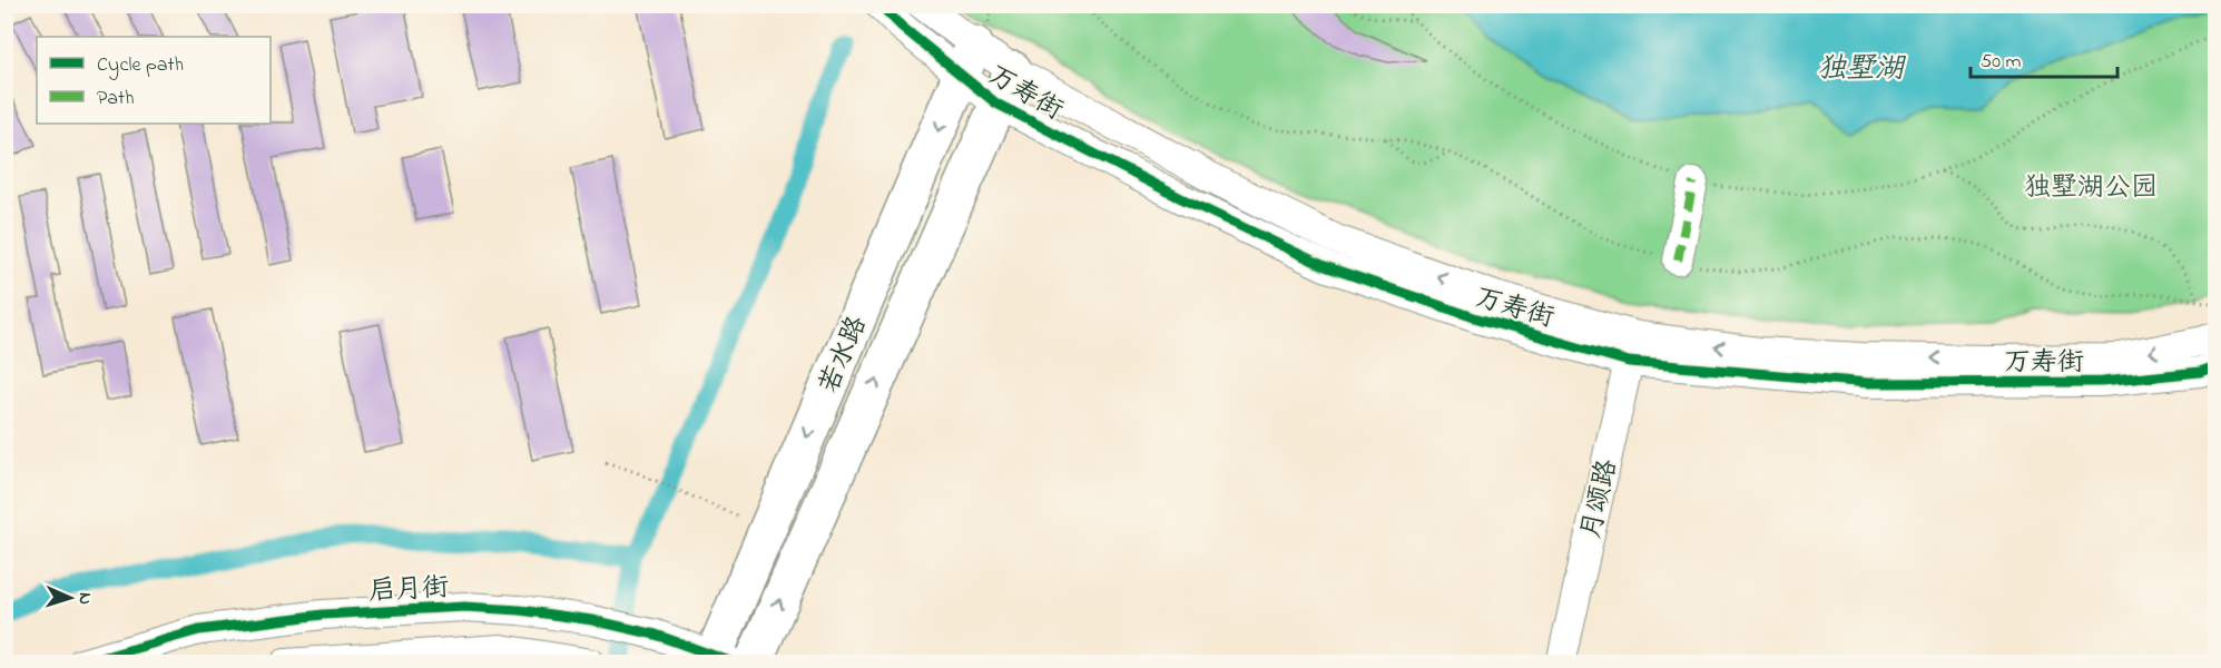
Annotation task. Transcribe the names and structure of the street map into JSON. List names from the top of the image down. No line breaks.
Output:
{"streets":{"main road":["若水路"],"street":["万寿街","月颂路","启月街"]},"crossings":[["万寿街","若水路"],["万寿街","月颂路"],["若水路","启月街"]],"water":["独墅湖"],"parks":["独墅湖公园"],"legend":["Cycle path","Path"],"scale_bar":"50 m","north":"right"}
